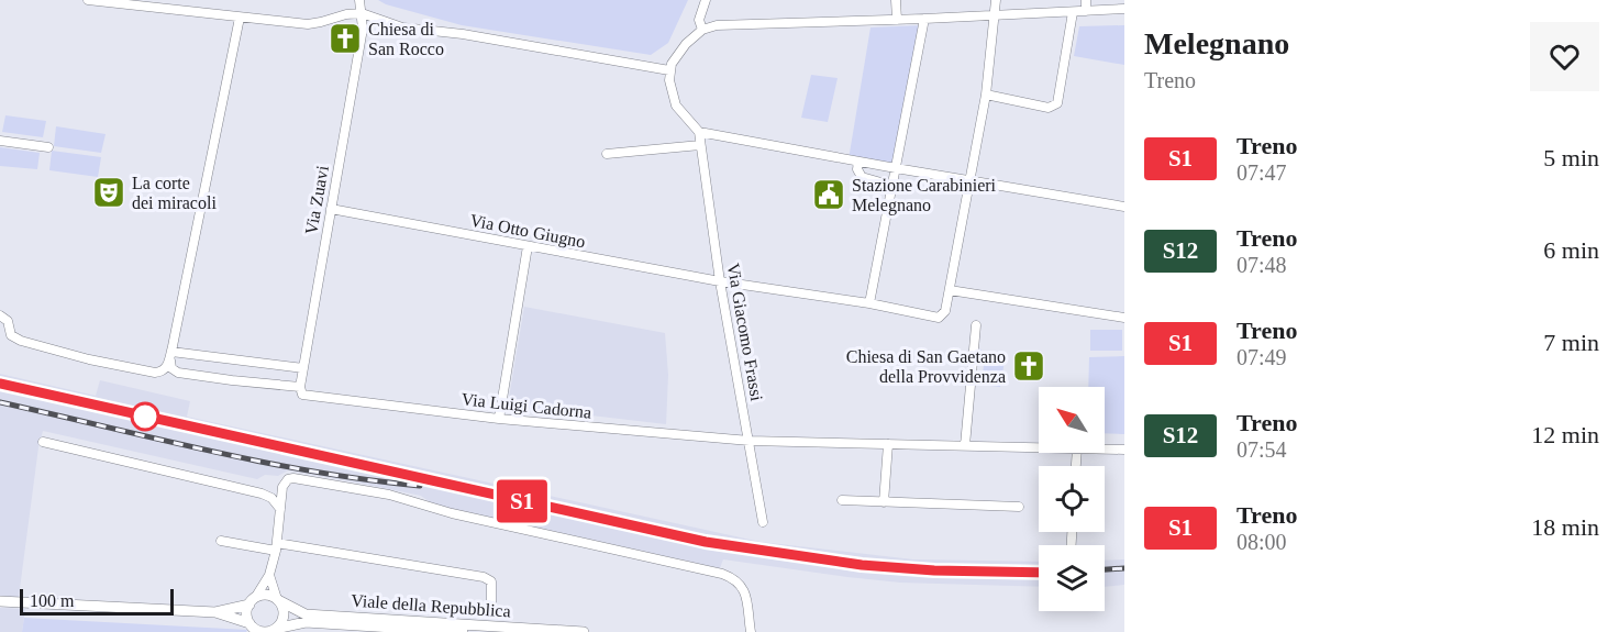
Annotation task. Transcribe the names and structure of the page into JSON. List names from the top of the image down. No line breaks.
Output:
{"streets":{"street":["Via Zuavi","Via Otto Giugno","Via Giacomo Frassi","Via Luigi Cadorna","Viale della Repubblica"]},"crossings":[["Via Zuavi","Via Otto Giugno"],["Via Zuavi","Via Luigi Cadorna"],["Via Otto Giugno","Via Giacomo Frassi"],["Via Giacomo Frassi","Via Luigi Cadorna"]],"places":{"church":["Chiesa di San Rocco","Chiesa di San Gaetano della Provvidenza"],"theatre":["La corte dei miracoli"],"public building":["Stazione Carabinieri Melegnano"]},"scale_bar":"100 m","north":"top left","page":{"on_map":"S1","heading":["Melegnano","Treno"],"list":[{"mark":"S1","name":"Treno","note":"07:47","value":"5 min"},{"mark":"S12","name":"Treno","note":"07:48","value":"6 min"},{"mark":"S1","name":"Treno","note":"07:49","value":"7 min"},{"mark":"S12","name":"Treno","note":"07:54","value":"12 min"},{"mark":"S1","name":"Treno","note":"08:00","value":"18 min"}],"scale":"100 m"}}
